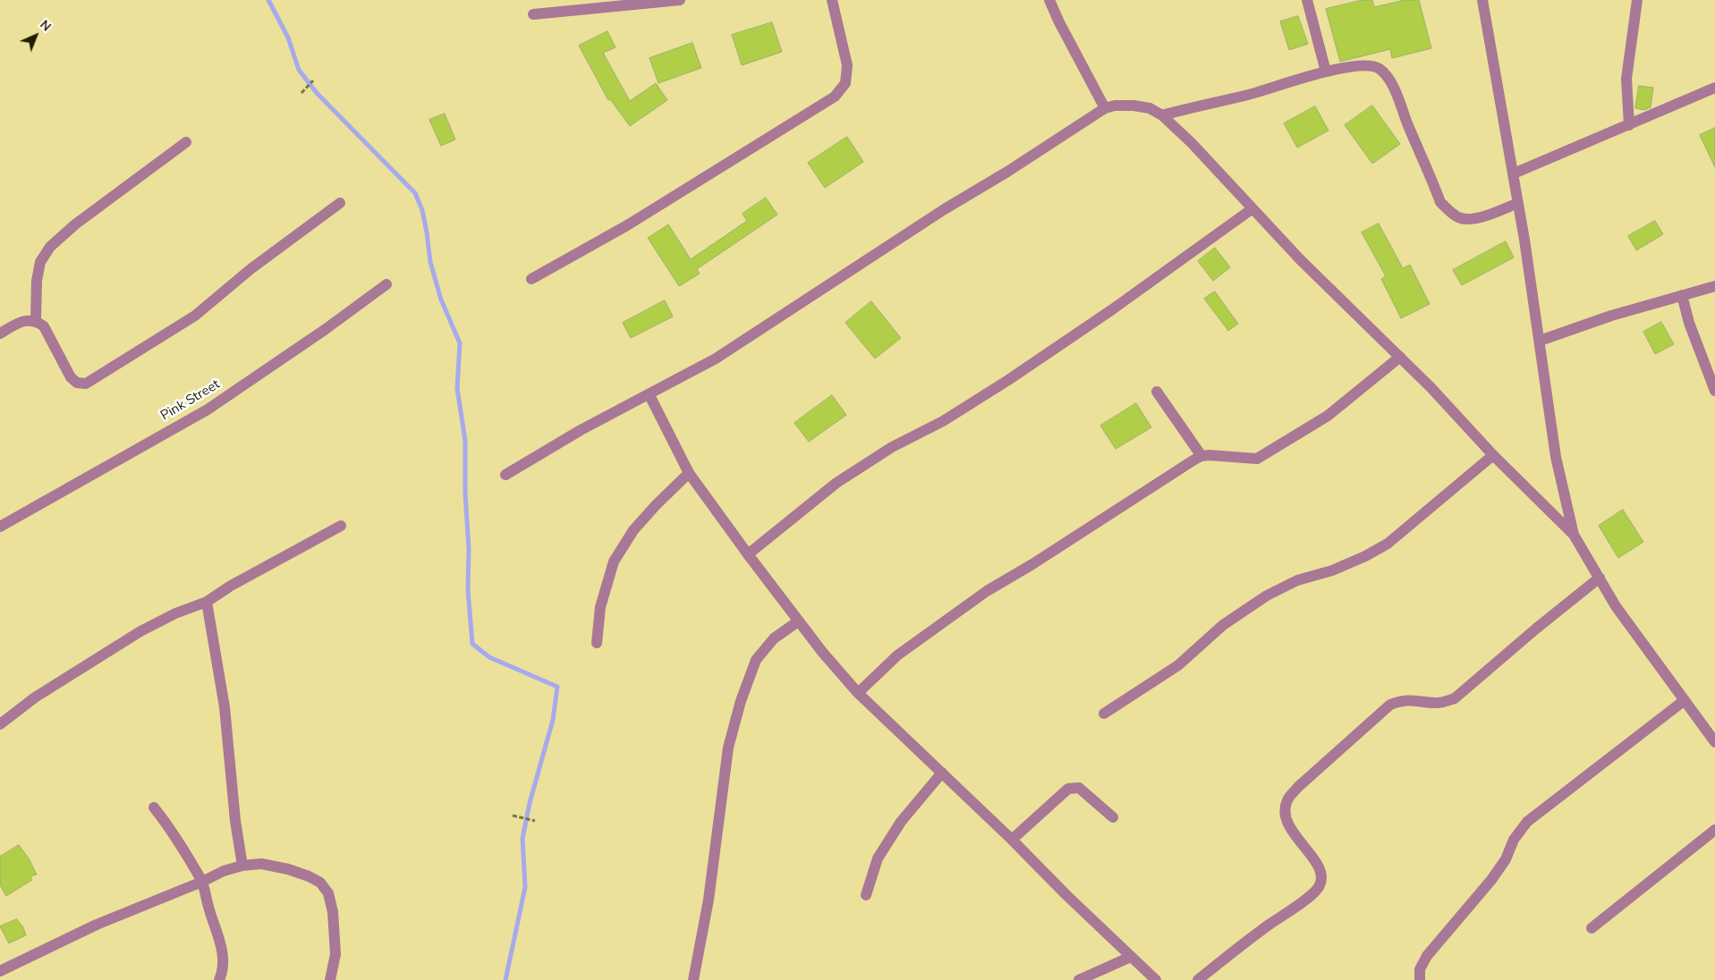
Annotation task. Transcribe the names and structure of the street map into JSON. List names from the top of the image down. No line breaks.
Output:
{"streets":{"street":["Pink Street"]},"north":"top right"}
